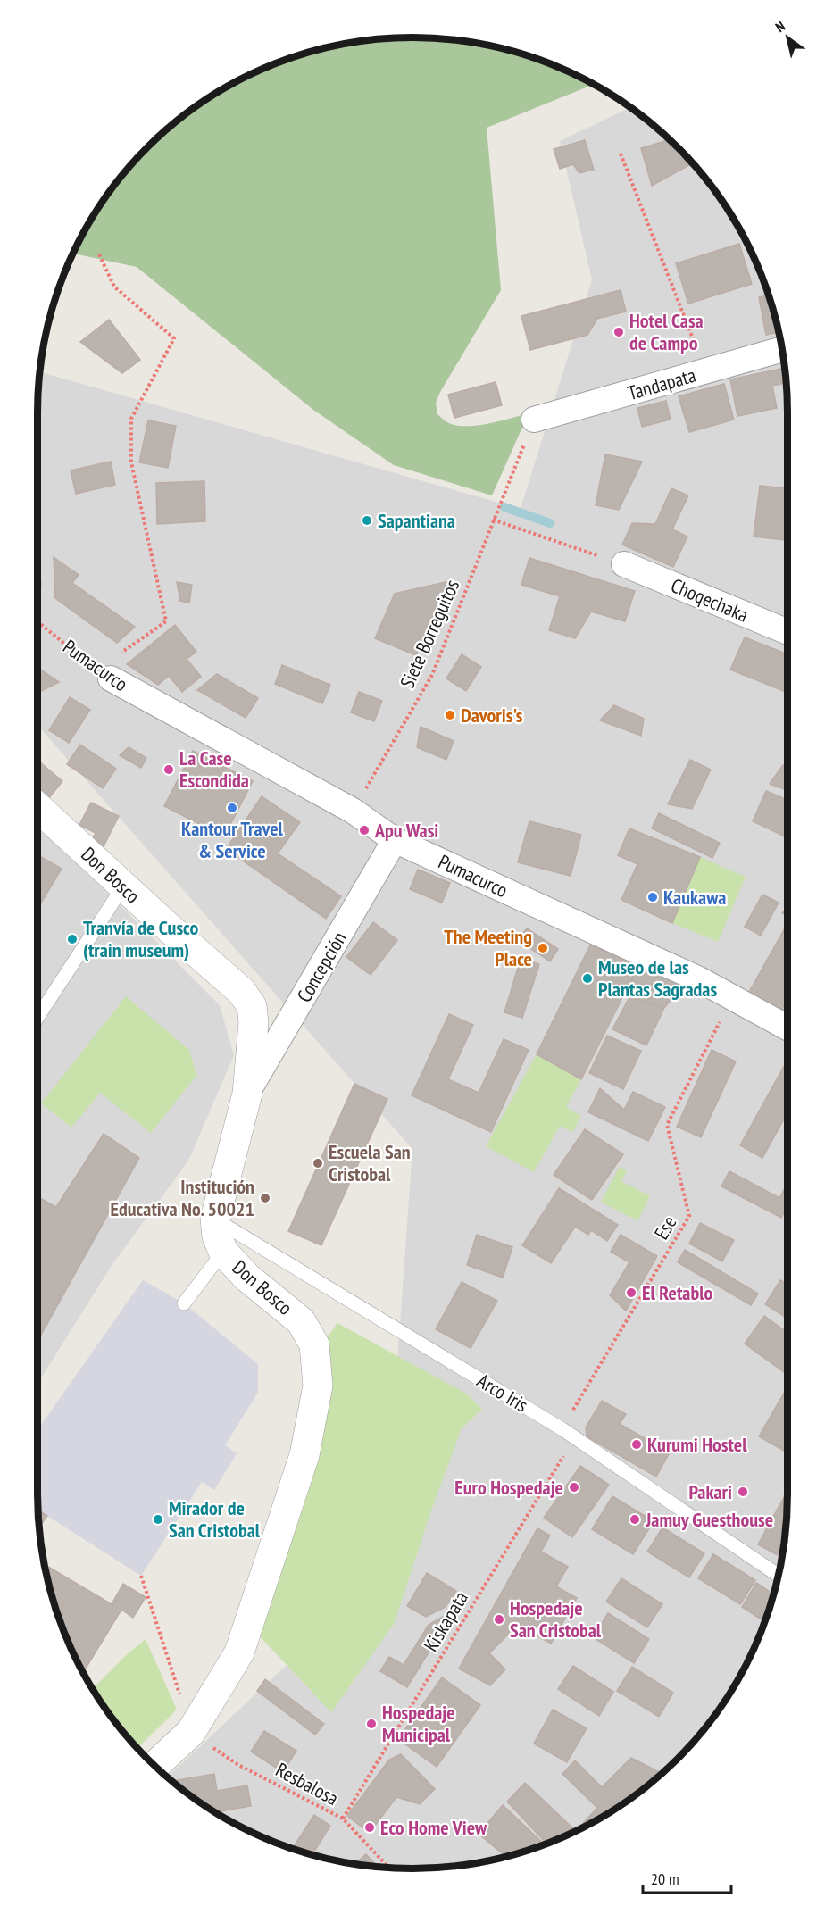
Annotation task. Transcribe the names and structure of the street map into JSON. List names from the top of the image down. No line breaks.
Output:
{"streets":{"street":["Tandapata","Choqechaka","Pumacurco","Don Bosco","Concepción"],"lane":["Arco Iris"],"path":["Siete Borreguitos","Ese","Kiskapata","Resbalosa"]},"crossings":[["Tandapata","Siete Borreguitos"],["Siete Borreguitos","Pumacurco"],["Pumacurco","Concepción"],["Pumacurco","Ese"],["Don Bosco","Concepción"],["Don Bosco","Arco Iris"],["Don Bosco","Resbalosa"],["Ese","Arco Iris"],["Arco Iris","Kiskapata"],["Kiskapata","Resbalosa"]],"places":["Hotel Casa de Campo","Sapantiana","Davoris's","La Case Escondida","Kantour Travel & Service","Apu Wasi","Kaukawa","Tranvía de Cusco (train museum)","The Meeting Place","Museo de las Plantas Sagradas","Escuela San Cristobal","Institución Educativa No. 50021","El Retablo","Kurumi Hostel","Euro Hospedaje","Pakari","Mirador de San Cristobal","Jamuy Guesthouse","Hospedaje San Cristobal","Hospedaje Municipal","Eco Home View"],"scale_bar":"20 m","north":"top left"}
